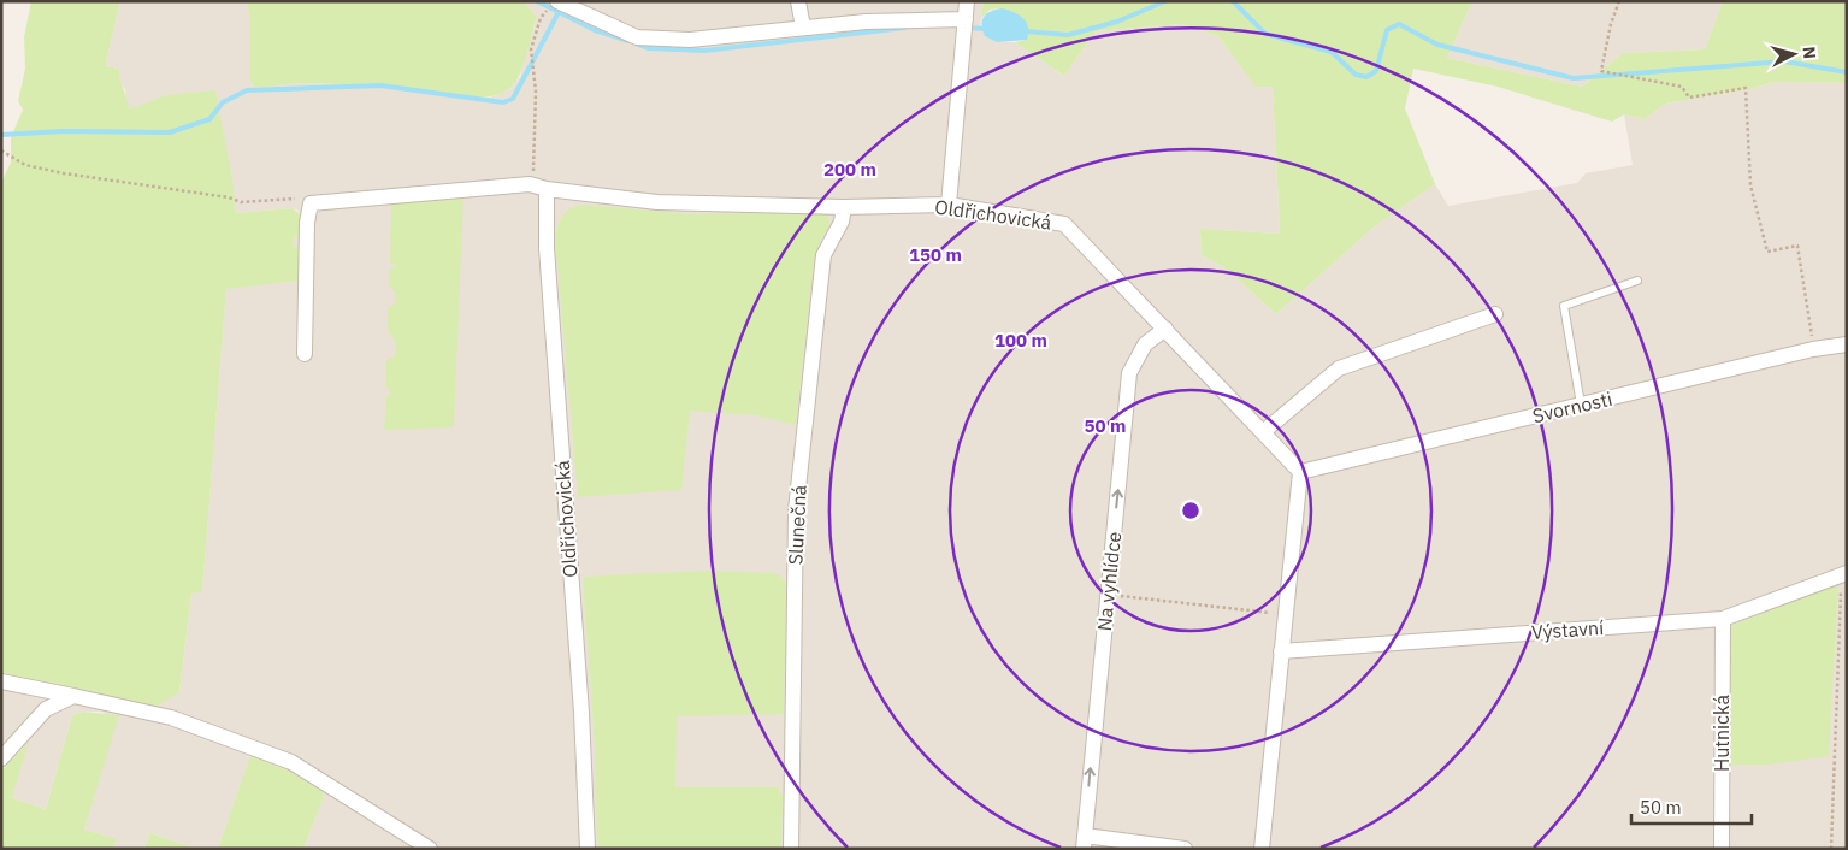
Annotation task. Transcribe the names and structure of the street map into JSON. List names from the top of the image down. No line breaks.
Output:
{"streets":{"street":["Oldřichovická","Svornosti","Slunečná","Na vyhlídce","Výstavní","Hutnická"]},"crossings":[["Oldřichovická","Svornosti"],["Oldřichovická","Slunečná"],["Oldřichovická","Na vyhlídce"],["Výstavní","Hutnická"]],"one_way":["Na vyhlídce"],"scale_bar":"50 m","north":"right","rings":["200 m","150 m","100 m","50 m"]}
